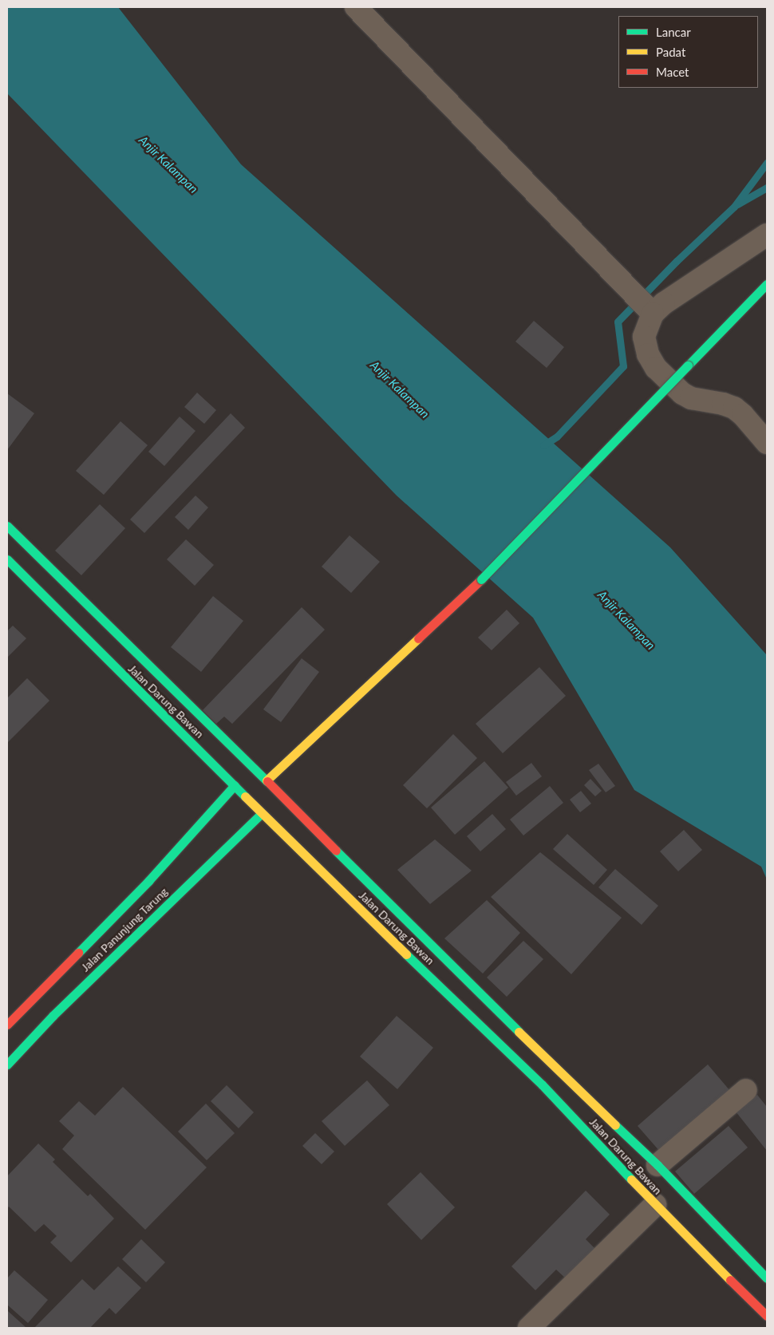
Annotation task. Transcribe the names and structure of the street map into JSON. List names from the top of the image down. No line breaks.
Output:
{"streets":{"street":["Jalan Darung Bawan","Jalan Panunjung Tarung"]},"crossings":[["Jalan Darung Bawan","Jalan Panunjung Tarung"]],"water":["Anjir Kalampan"],"legend":["Lancar","Padat","Macet"]}
